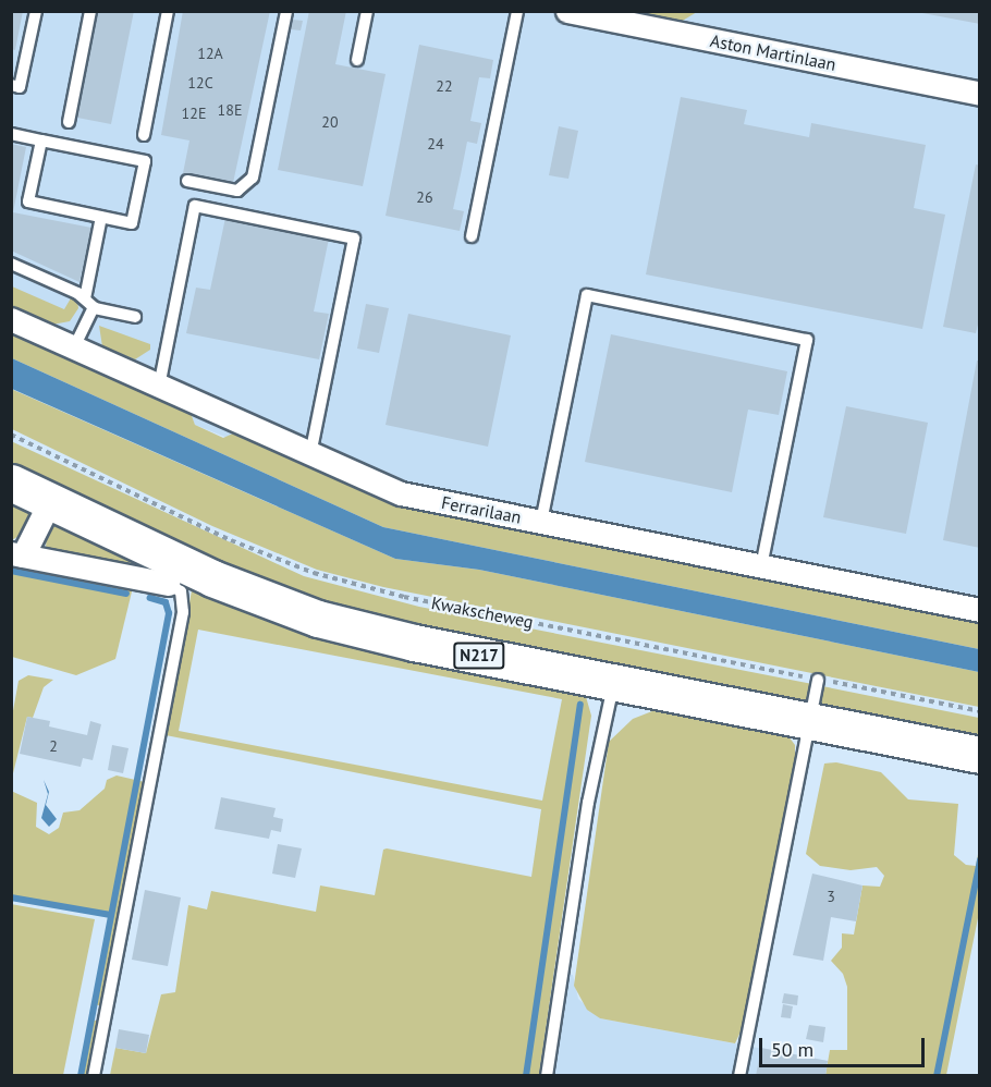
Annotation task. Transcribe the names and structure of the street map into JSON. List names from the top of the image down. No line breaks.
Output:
{"streets":{"main road":["N217"],"street":["Aston Martinlaan","Ferrarilaan"],"path":["Kwakscheweg"]},"house_numbers":["12A","12C","22","18E","12E","20","24","26","2","3"],"scale_bar":"50 m"}
